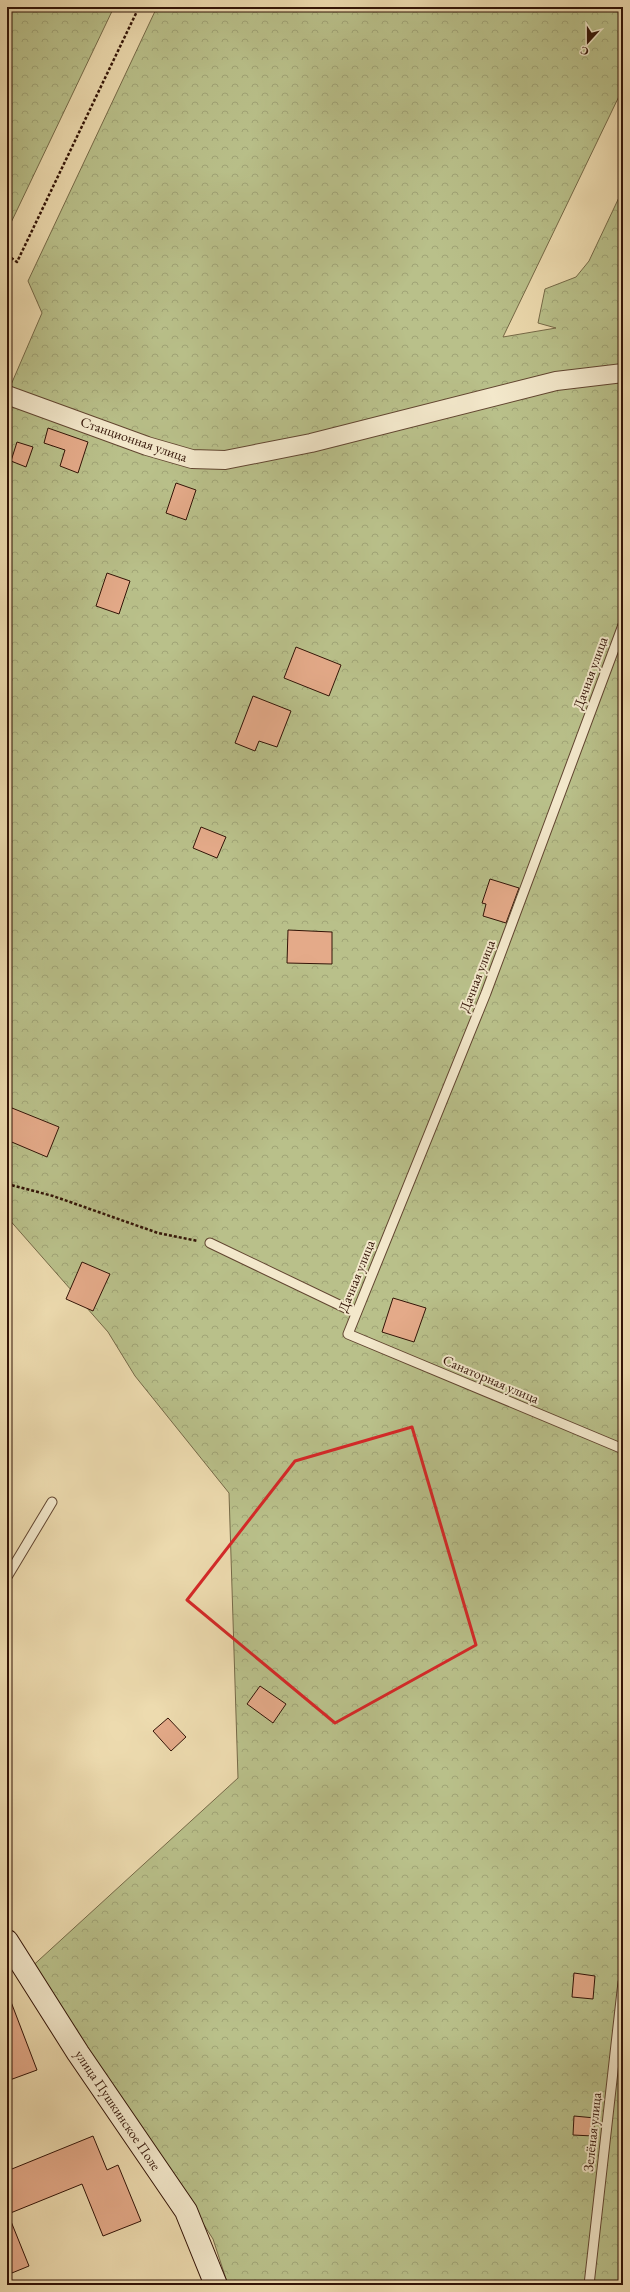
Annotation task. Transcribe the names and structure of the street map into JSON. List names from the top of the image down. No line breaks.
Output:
{"streets":{"main road":["улица Пушкинское Поле"],"street":["Станционная улица"],"lane":["Дачная улица","Санаторная улица","Зелёная улица"]},"crossings":[["Дачная улица","Санаторная улица"]],"north":"bottom"}
